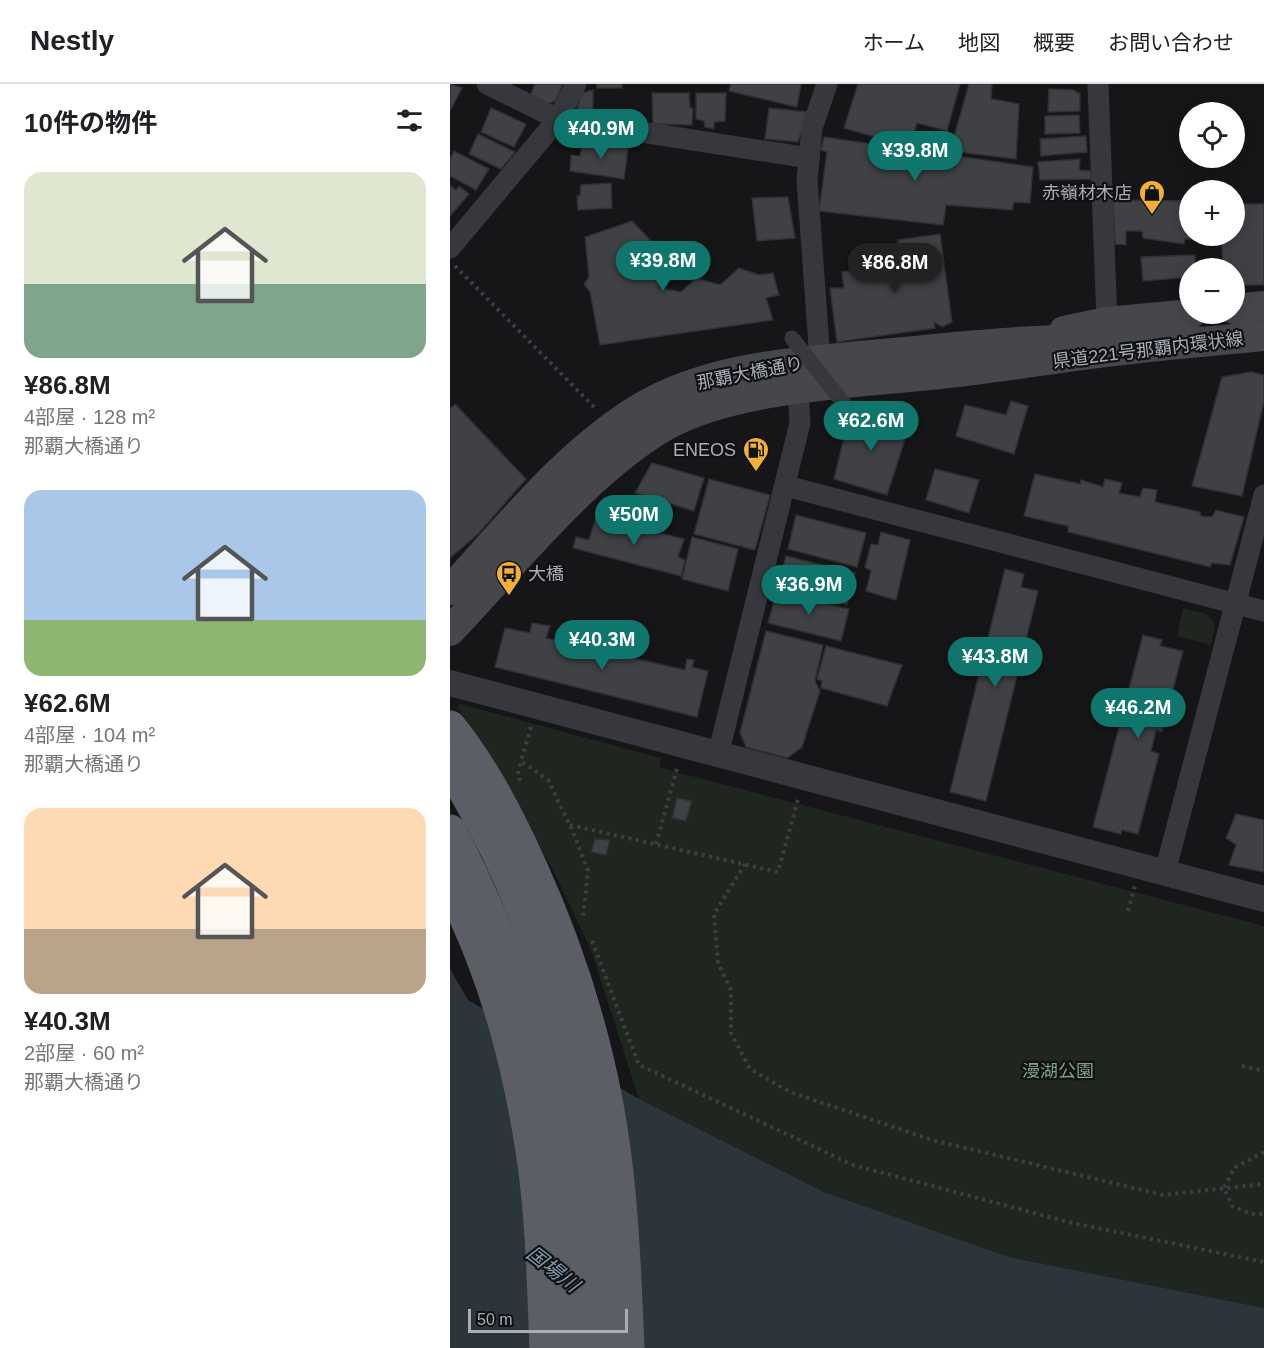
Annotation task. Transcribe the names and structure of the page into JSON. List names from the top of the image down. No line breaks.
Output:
{"streets":{"main road":["県道221号那覇内環状線","那覇大橋通り"]},"crossings":[["県道221号那覇内環状線","那覇大橋通り"]],"water":["国場川"],"parks":["漫湖公園"],"places":{"shop":["赤嶺材木店"],"fuel station":["ENEOS"],"bus stop":["大橋"]},"scale_bar":"50 m","page":{"header":"Nestly","nav":["ホーム","地図","概要","お問い合わせ"],"heading":"10件の物件","map_buttons":["+","−"],"price":["¥40.9M","¥39.8M","¥39.8M","¥86.8M","¥62.6M","¥50M","¥36.9M","¥40.3M","¥43.8M","¥46.2M"],"list":[{"name":"¥86.8M","note":"4部屋 · 128 m² · 那覇大橋通り"},{"name":"¥62.6M","note":"4部屋 · 104 m² · 那覇大橋通り"},{"name":"¥40.3M","note":"2部屋 · 60 m² · 那覇大橋通り"}],"scale":"50 m"}}
